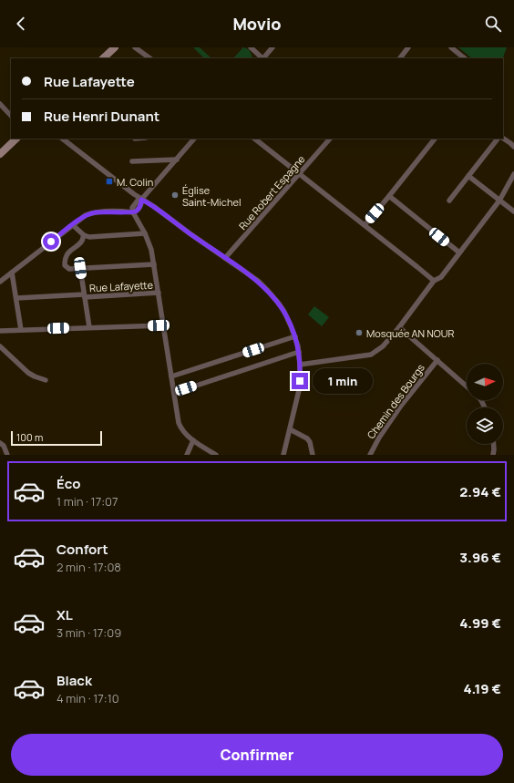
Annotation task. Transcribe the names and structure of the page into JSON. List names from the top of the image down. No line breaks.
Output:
{"streets":{"street":["Rue Robert Espagne","Rue Lafayette","Chemin des Bourgs"]},"places":{"transit":["M. Colin"],"other":["Église Saint-Michel","Mosquée AN NOUR"]},"scale_bar":"100 m","north":"right","page":{"header":"Movio","banner":["Rue Lafayette","Rue Henri Dunant"],"bubble":"1 min","scale":"100 m","list":[{"name":"Éco","note":"1 min · 17:07","value":"2.94 €"},{"name":"Confort","note":"2 min · 17:08","value":"3.96 €"},{"name":"XL","note":"3 min · 17:09","value":"4.99 €"},{"name":"Black","note":"4 min · 17:10","value":"4.19 €"}],"buttons":"Confirmer"}}
